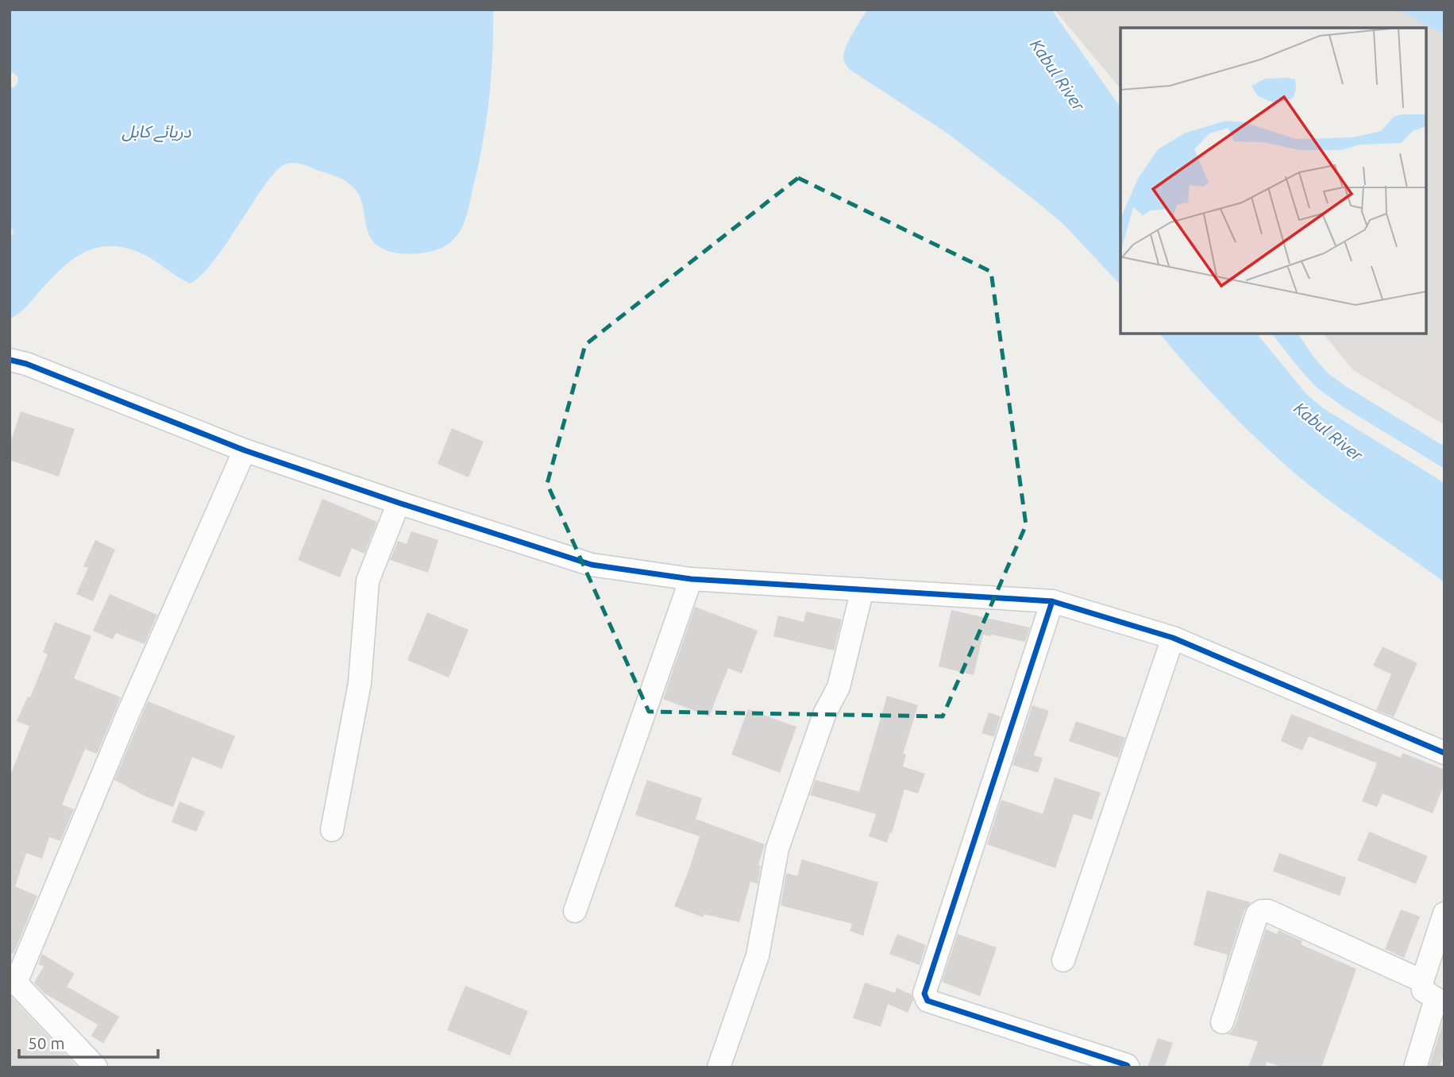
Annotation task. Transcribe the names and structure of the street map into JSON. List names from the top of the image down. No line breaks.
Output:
{"water":["Kabul River","دریائے کابل"],"scale_bar":"50 m"}
